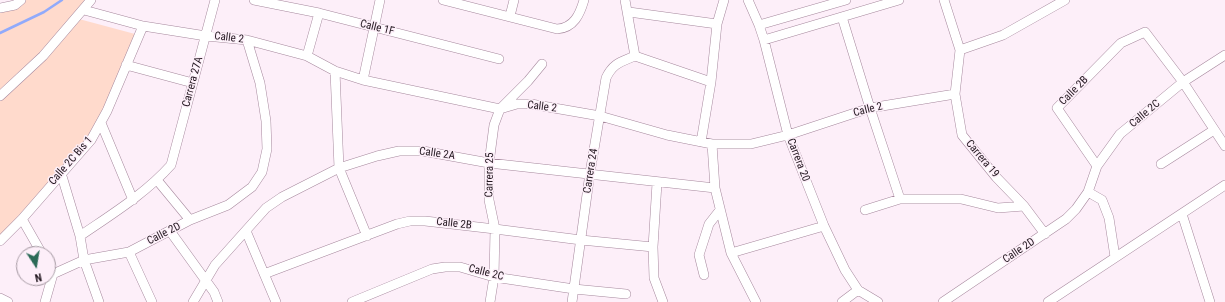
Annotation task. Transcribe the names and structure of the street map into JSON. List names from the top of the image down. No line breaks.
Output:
{"streets":{"street":["Calle 1F","Calle 2","Carrera 27A","Calle 2B","Calle 2C","Calle 2A","Carrera 19","Carrera 20","Calle 2C Bis 1","Carrera 24","Carrera 25","Calle 2D"]},"crossings":[["Calle 2","Carrera 27A"],["Calle 2","Carrera 19"],["Calle 2","Carrera 20"],["Calle 2","Calle 2C Bis 1"],["Calle 2","Carrera 24"],["Calle 2","Carrera 25"],["Calle 2","Calle 2D"],["Calle 2B","Calle 2C"],["Calle 2B","Carrera 24"],["Calle 2B","Carrera 25"],["Calle 2C","Carrera 24"],["Calle 2C","Carrera 25"],["Calle 2C","Calle 2D"],["Calle 2A","Carrera 24"],["Calle 2A","Carrera 25"],["Carrera 19","Calle 2D"]],"north":"bottom"}
